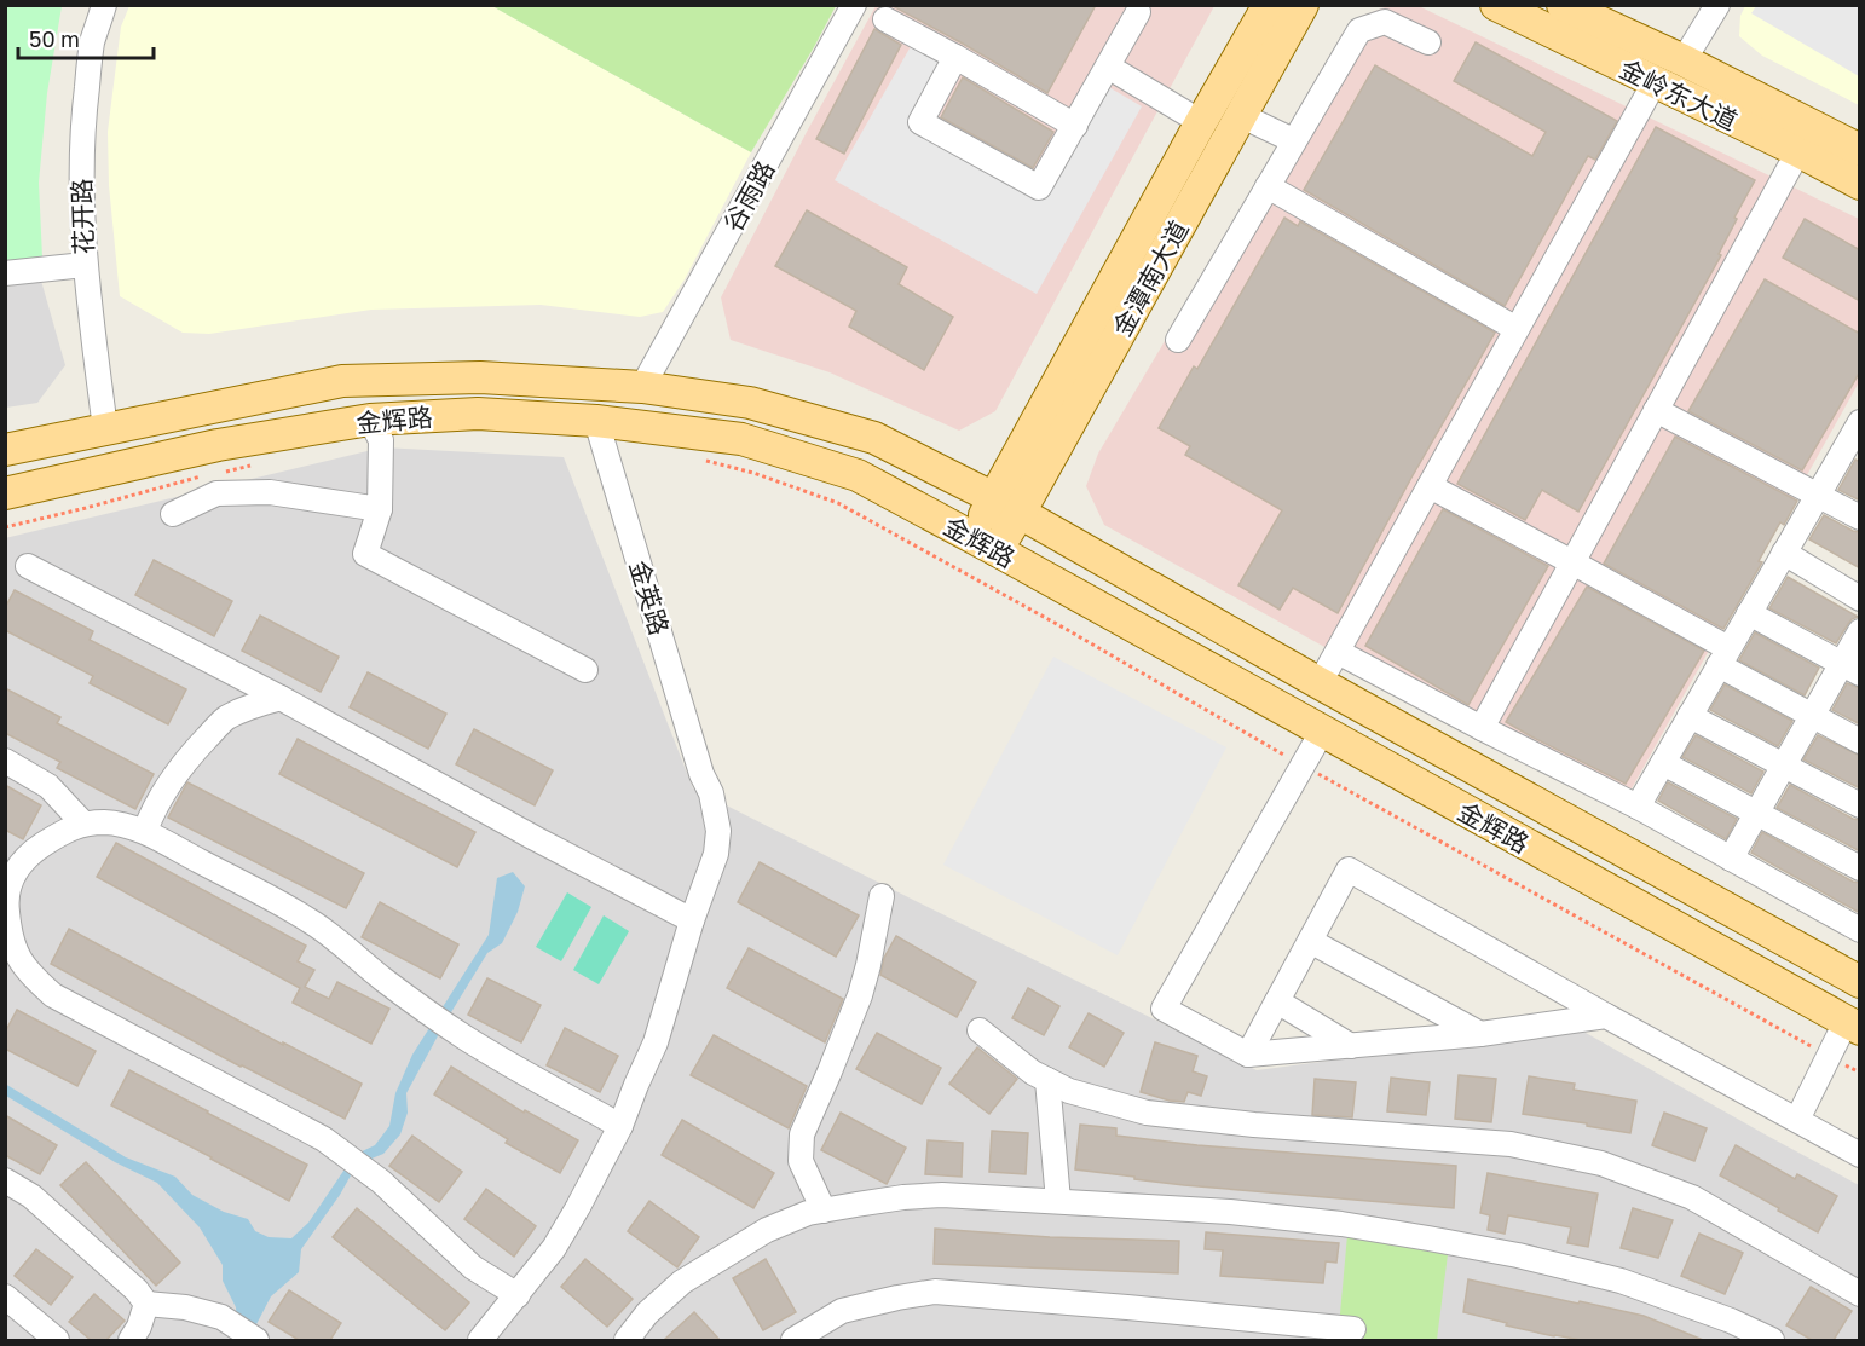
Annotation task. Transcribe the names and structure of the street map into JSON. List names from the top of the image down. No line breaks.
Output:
{"streets":{"main road":["金岭东大道","金潭南大道","金辉路"],"street":["谷雨路","花开路","金英路"]},"crossings":[["谷雨路","金辉路"],["花开路","金辉路"],["金潭南大道","金辉路"],["金辉路","金英路"]],"scale_bar":"50 m"}
